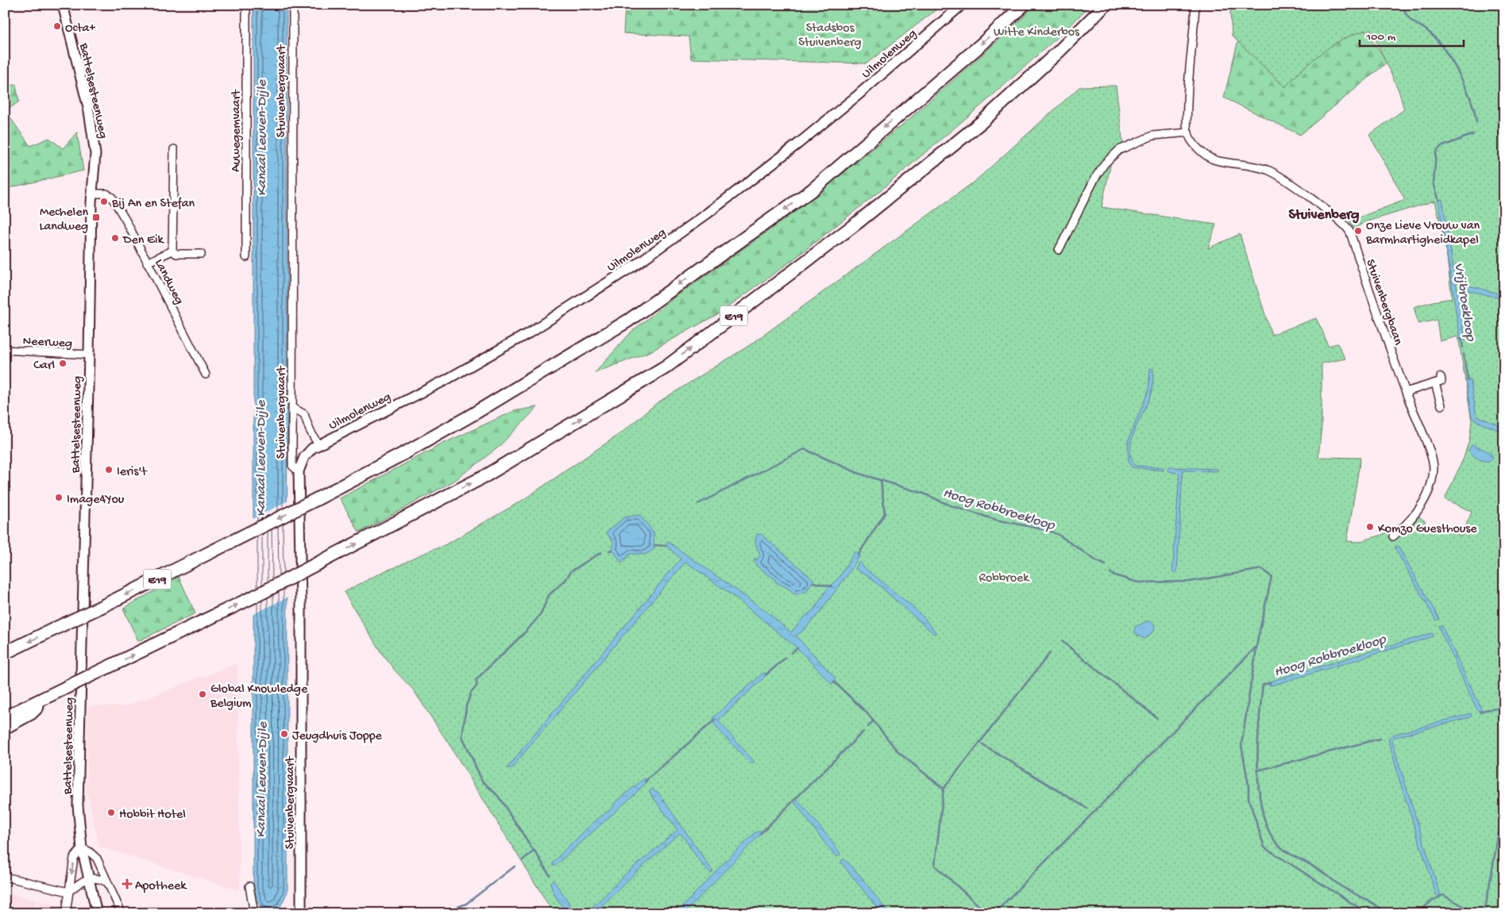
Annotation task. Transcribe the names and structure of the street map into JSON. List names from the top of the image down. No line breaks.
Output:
{"streets":{"highway":["E19"],"main road":["Uilmolenweg","Battelsesteenweg","Stuivenbergvaart"],"street":["Auwegemvaart","Landweg","Stuivenbergbaan","Neerweg"]},"crossings":[["Uilmolenweg","Stuivenbergvaart"],["Battelsesteenweg","Landweg"],["Battelsesteenweg","Neerweg"]],"districts":["Stuivenberg"],"water":["Kanaal Leuven-Dijle","Vrijbroekloop","Hoog Robbroekloop"],"parks":["Stadsbos Stuivenberg","Witte Kinderbos","Robbroek"],"places":{"other":["Octa+","Bij An en Stefan","Onze Lieve Vrouw van Barmhartigheidkapel","Den Eik","Carl","Ieris't","Image4You","Komzo Guesthouse","Global Knowledge Belgium","Jeugdhuis Joppe","Hobbit Hotel"],"transit":["Mechelen Landweg"],"health":["Apotheek"]},"scale_bar":"100 m"}
